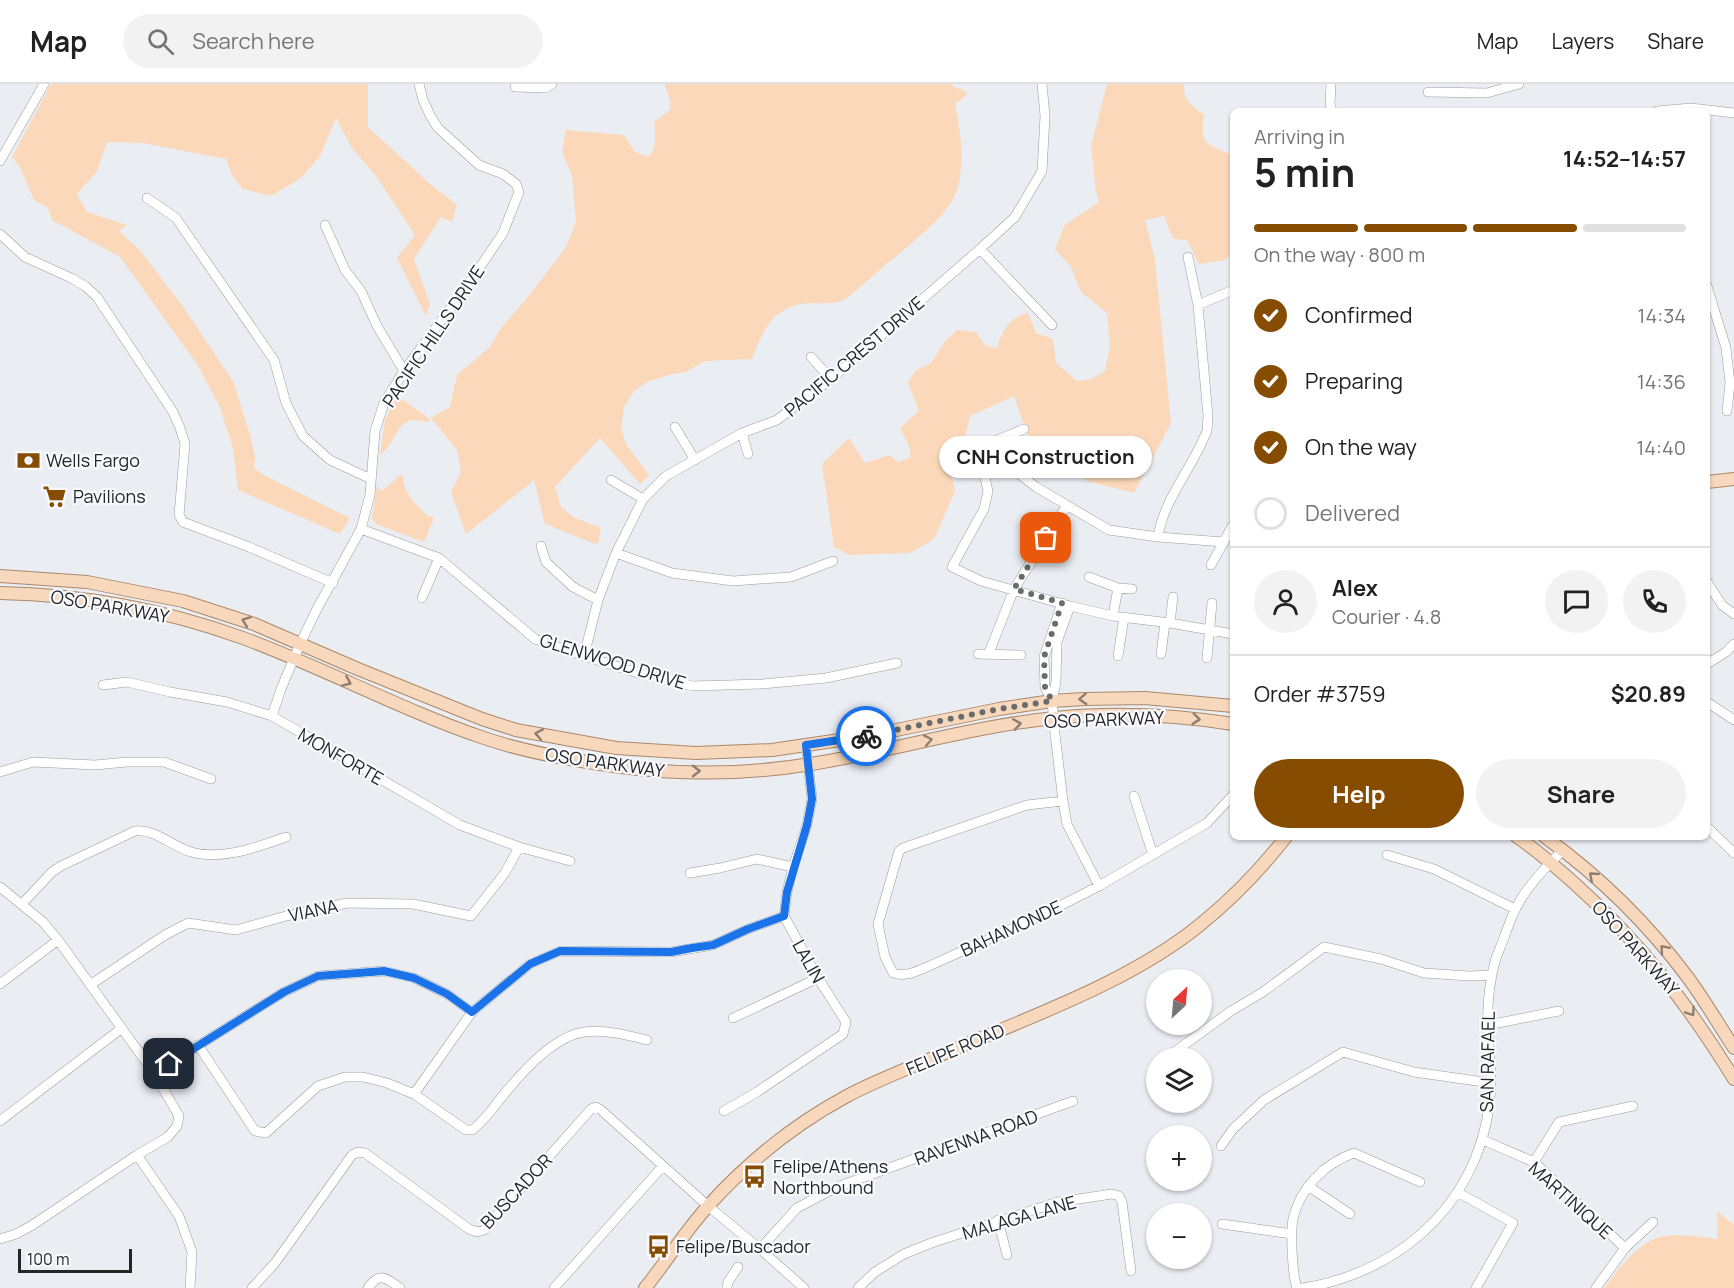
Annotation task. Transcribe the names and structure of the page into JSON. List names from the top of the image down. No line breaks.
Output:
{"streets":{"main road":["OSO PARKWAY","FELIPE ROAD"],"street":["PACIFIC HILLS DRIVE","PACIFIC CREST DRIVE","GLENWOOD DRIVE","MONFORTE","VIANA","BAHAMONDE","LALIN","SAN RAFAEL","RAVENNA ROAD","BUSCADOR","MARTINIQUE","MALAGA LANE"]},"crossings":[["PACIFIC HILLS DRIVE","OSO PARKWAY"],["PACIFIC HILLS DRIVE","GLENWOOD DRIVE"],["PACIFIC HILLS DRIVE","MONFORTE"],["PACIFIC CREST DRIVE","GLENWOOD DRIVE"],["OSO PARKWAY","SAN RAFAEL"],["MONFORTE","VIANA"],["FELIPE ROAD","BUSCADOR"],["SAN RAFAEL","MARTINIQUE"],["RAVENNA ROAD","BUSCADOR"]],"places":{"bank":["Wells Fargo"],"supermarket":["Pavilions"],"other":["CNH Construction"],"bus stop":["Felipe/Athens Northbound","Felipe/Buscador"]},"scale_bar":"100 m","north":"top right","page":{"header":"Map","search":"Search here","nav":["Map","Layers","Share"],"heading":["5 min","Arriving in","14:52–14:57"],"panel":["Alex","Courier · 4.8","Order #3759","$20.89"],"bar":"On the way · 800 m","list":[["Confirmed","14:34"],["Preparing","14:36"],["On the way","14:40"],"Delivered"],"bubble":"CNH Construction","buttons":["Help","Share"],"map_buttons":["+","−"],"scale":"100 m"}}
